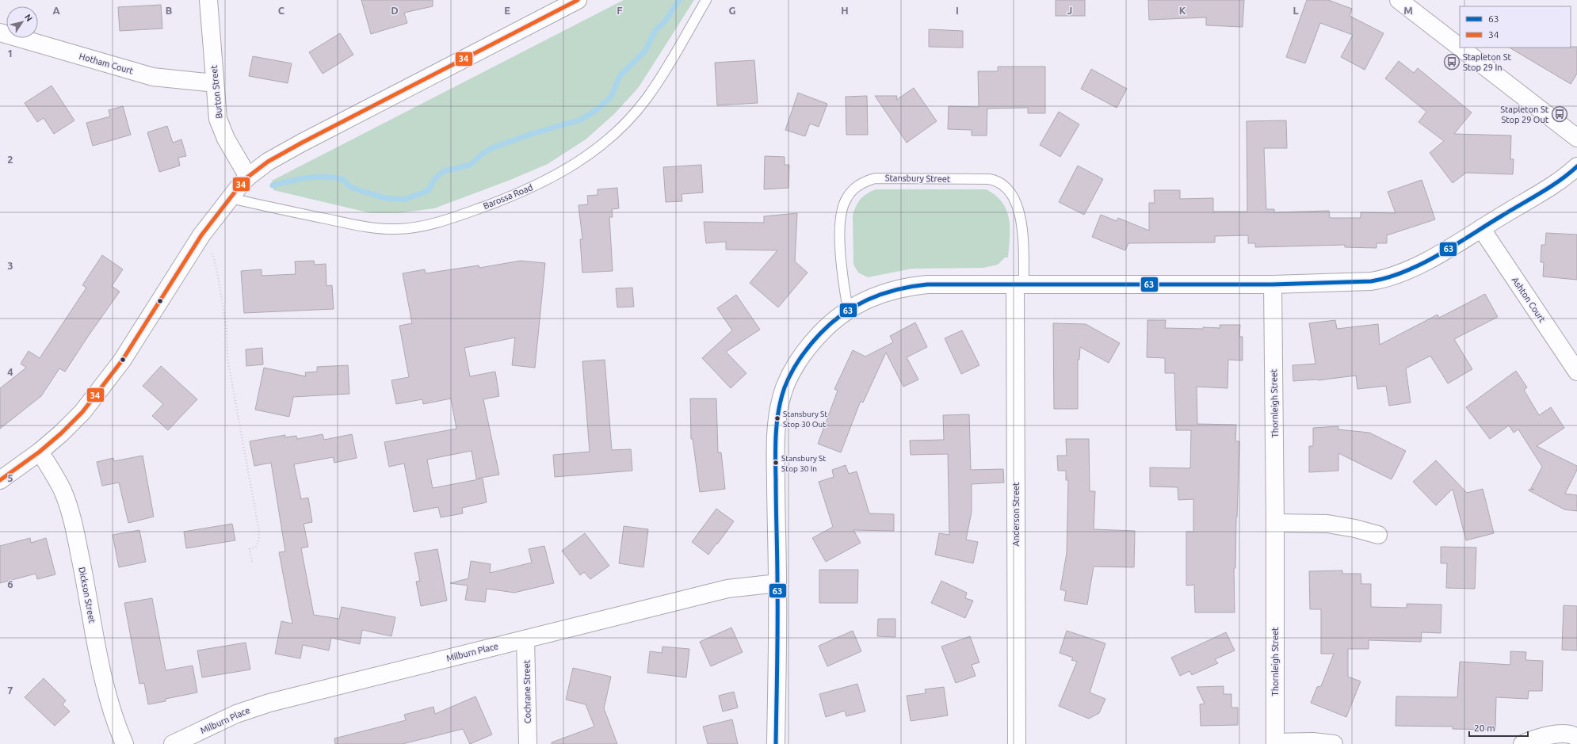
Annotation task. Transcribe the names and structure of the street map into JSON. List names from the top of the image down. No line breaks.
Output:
{"streets":{"street":["Hotham Court","Burton Street","Ashton Court","Thornleigh Street","Anderson Street","Dickson Street","Milburn Place","Cochrane Street"],"lane":["Stansbury Street","Barossa Road"]},"crossings":[["Hotham Court","Burton Street"],["Stansbury Street","Anderson Street"],["Milburn Place","Cochrane Street"]],"places":{"bus stop":["Stapleton St Stop 29 In","Stapleton St Stop 29 Out"],"other":["Stansbury St Stop 30 Out","Stansbury St Stop 30 In"]},"lines":["transit line 34","transit line 63"],"legend":["63","34"],"scale_bar":"20 m","north":"top right","grid":{"columns":["A","B","C","D","E","F","G","H","I","J","K","L","M"],"rows":["1","2","3","4","5","6","7"]}}
